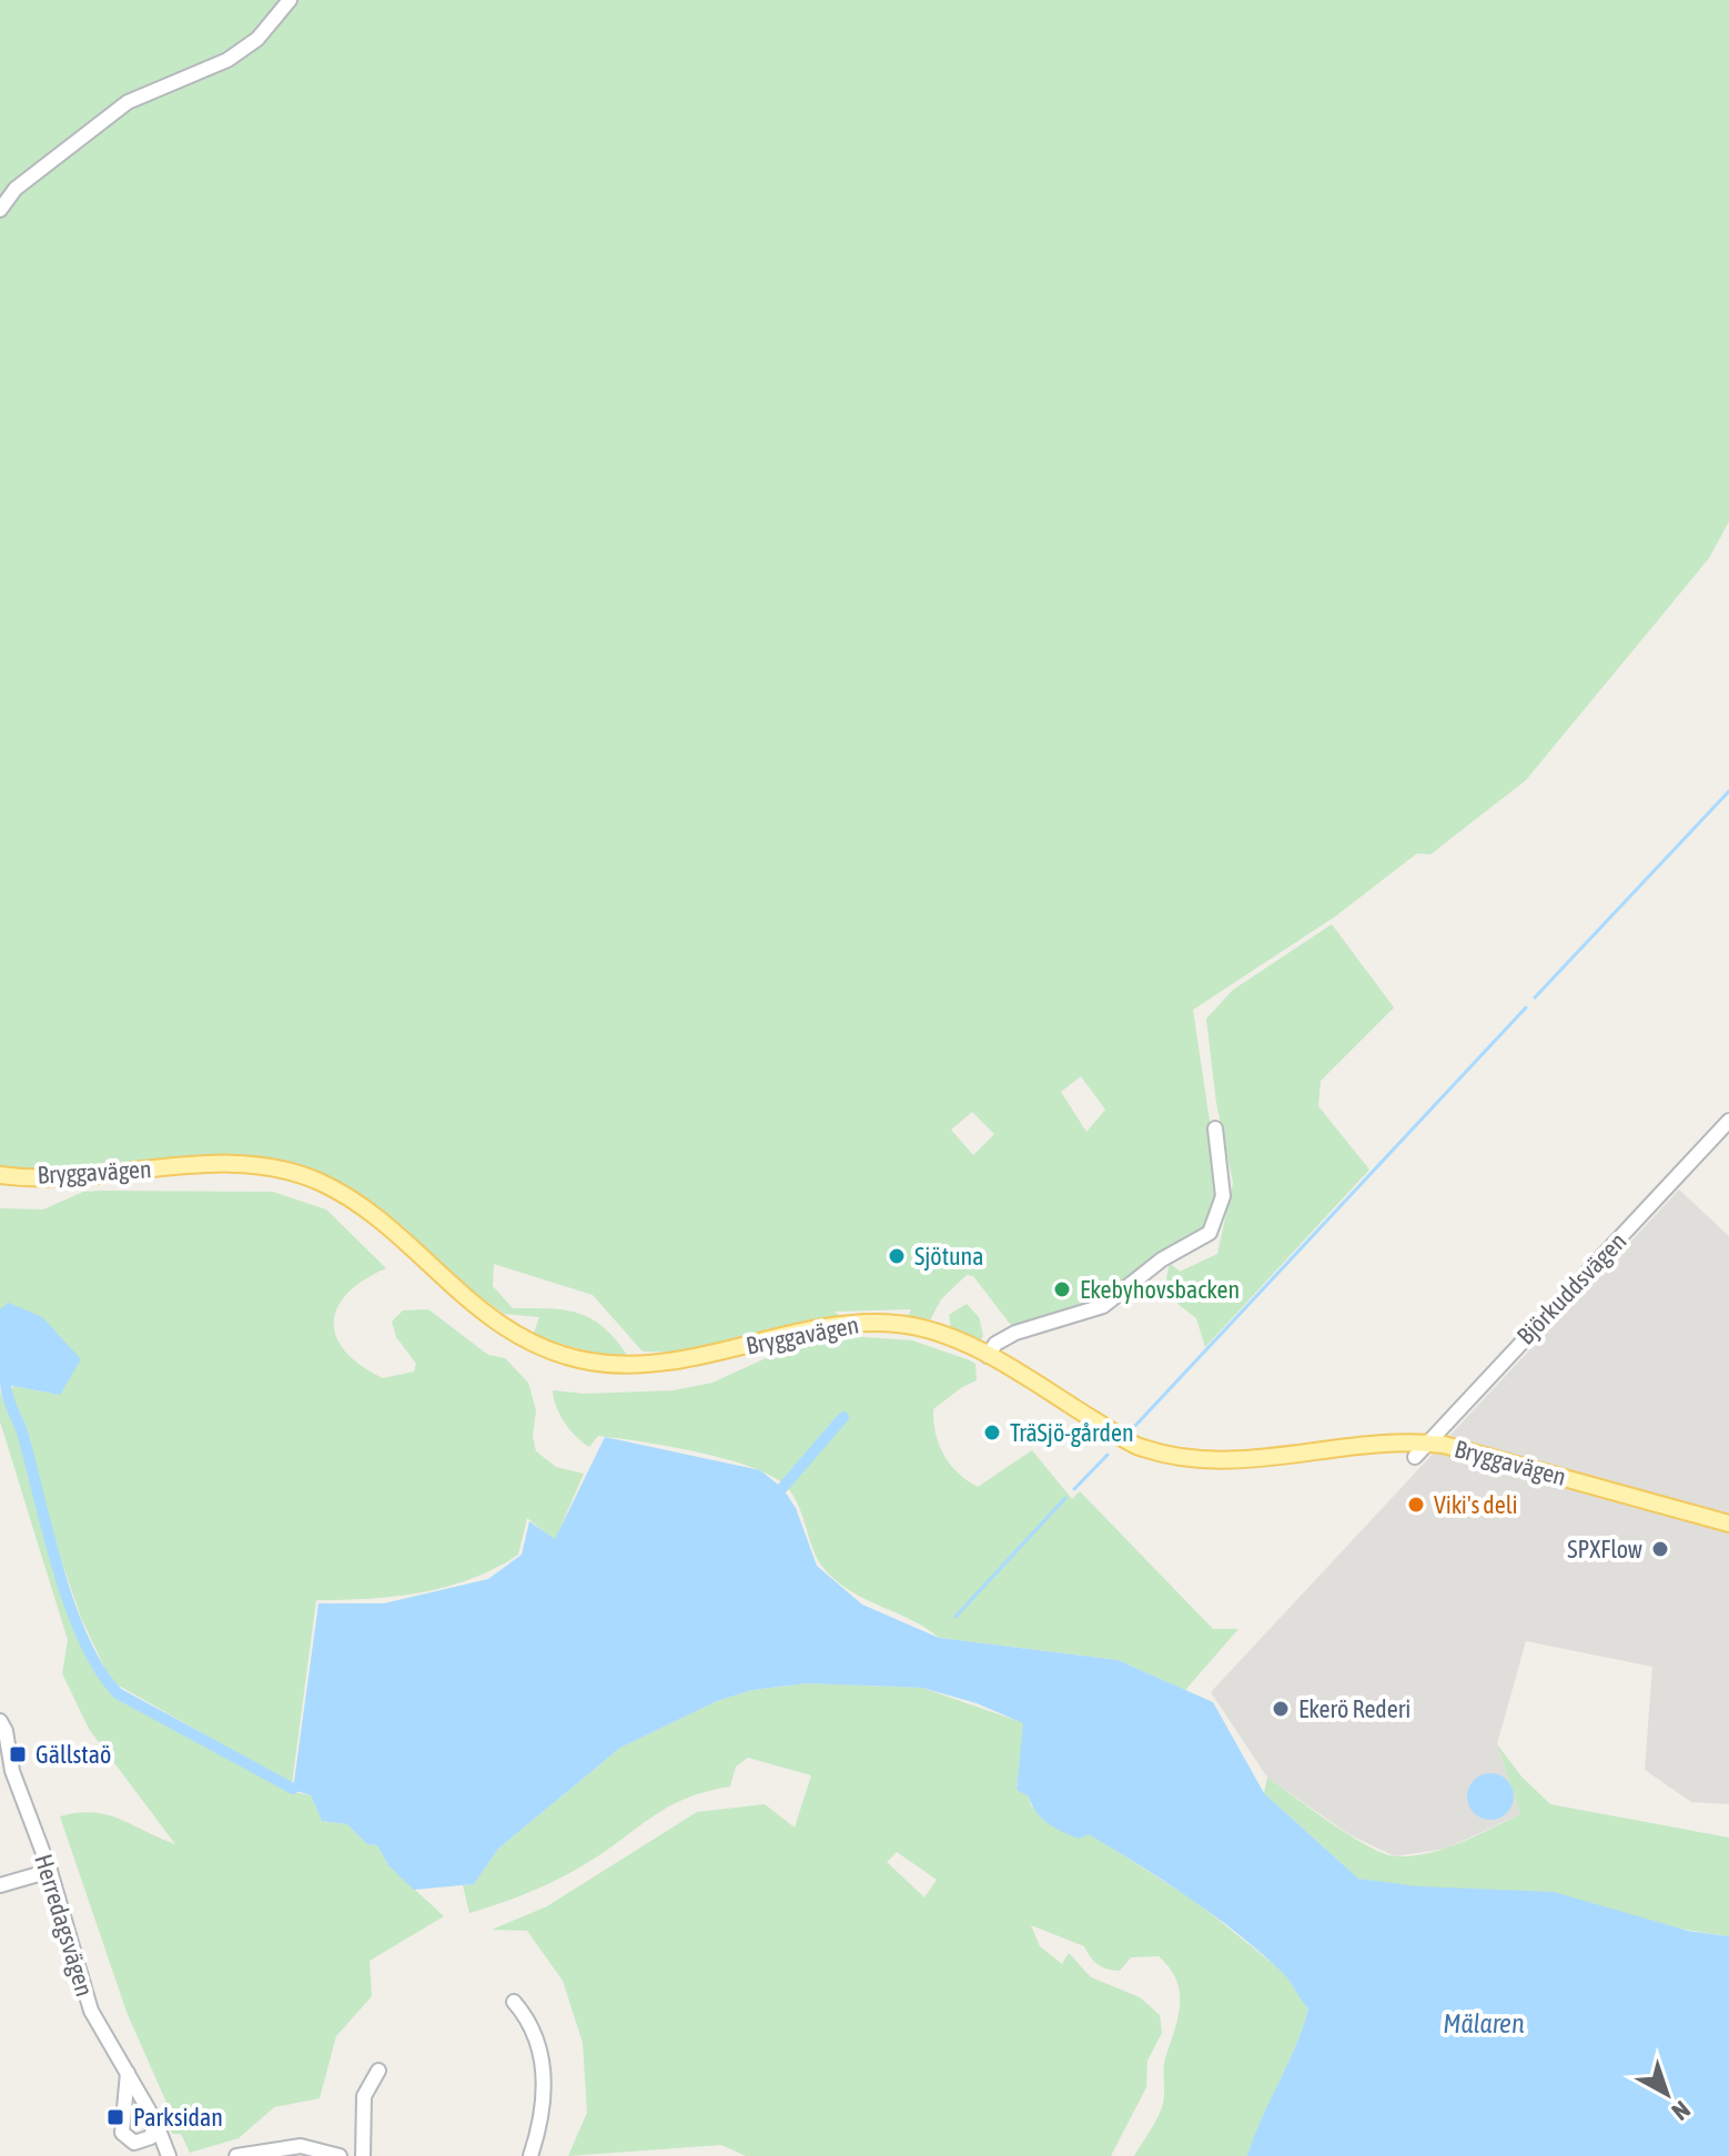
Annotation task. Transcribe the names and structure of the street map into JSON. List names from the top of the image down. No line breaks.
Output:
{"streets":{"main road":["Bryggavägen"],"street":["Björkuddsvägen","Herredagsvägen"]},"crossings":[["Bryggavägen","Björkuddsvägen"]],"water":["Mälaren"],"places":{"other":["Sjötuna","Ekebyhovsbacken","TräSjö-gården","Viki's deli","SPXFlow","Ekerö Rederi"],"transit":["Gällstaö","Parksidan"]},"north":"bottom right"}
